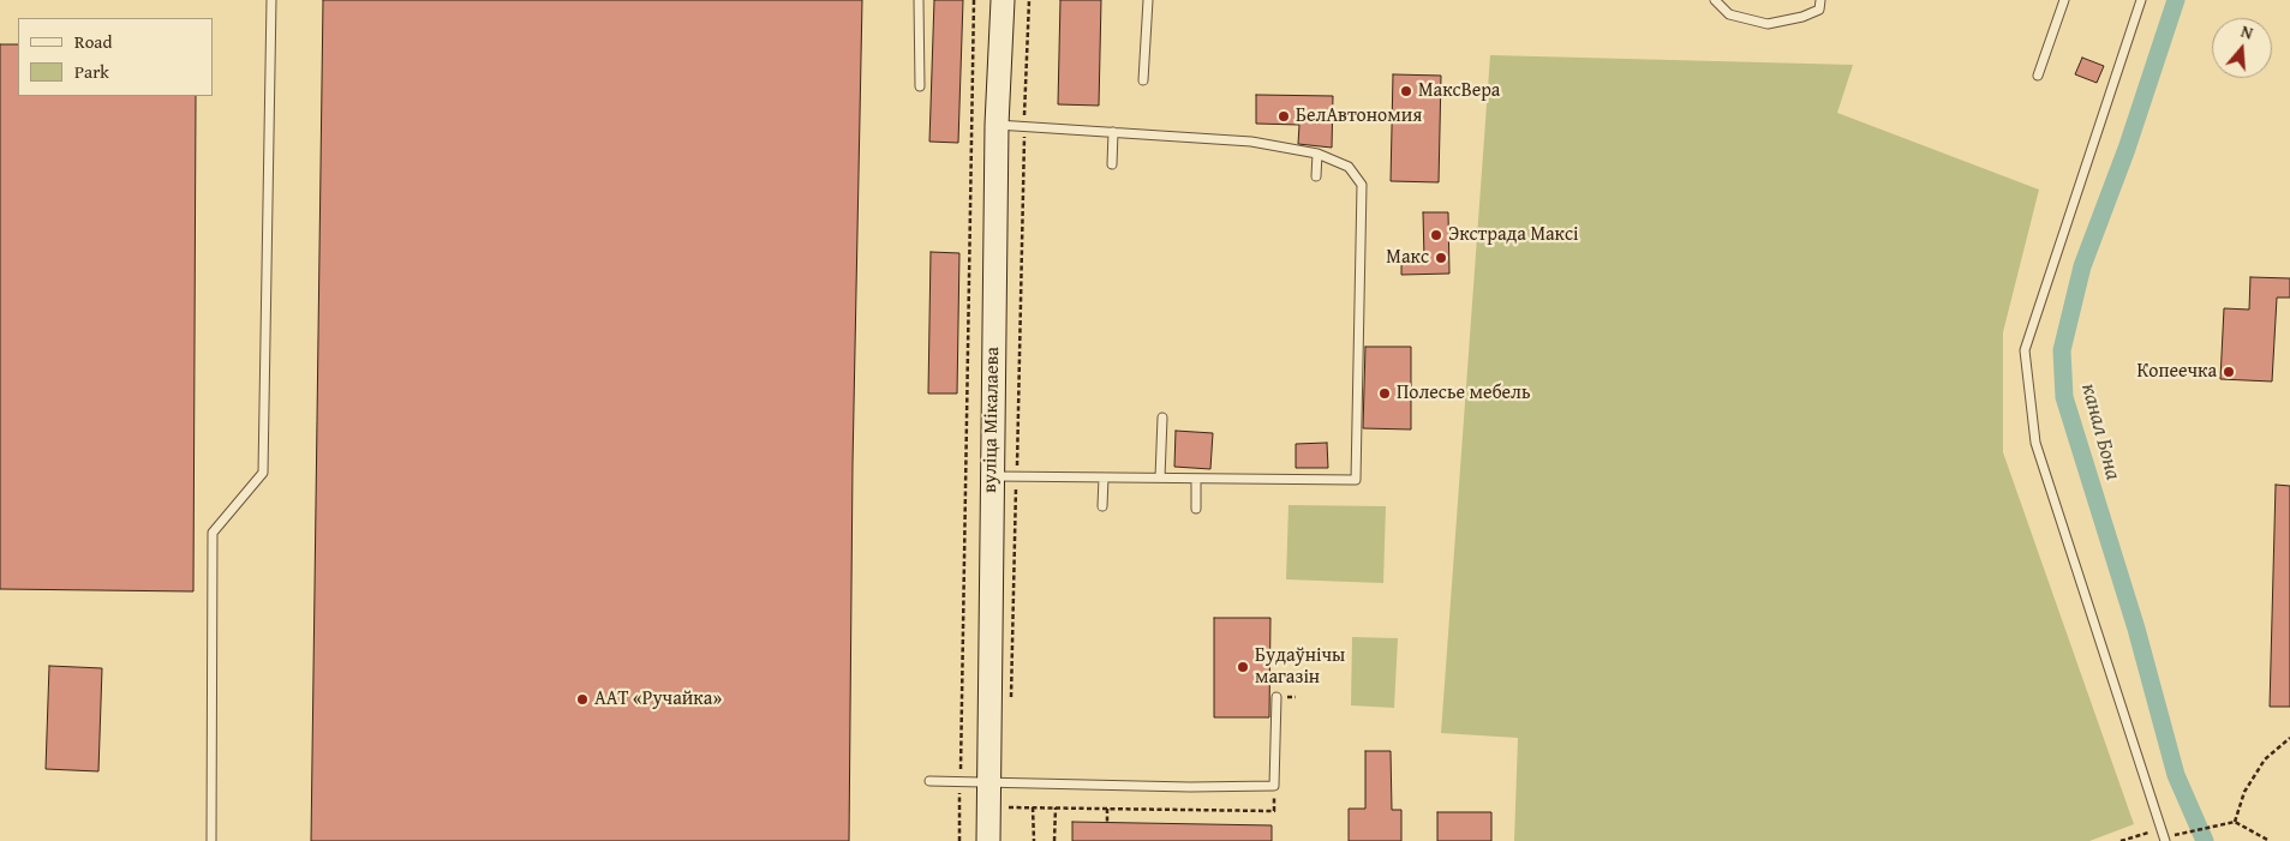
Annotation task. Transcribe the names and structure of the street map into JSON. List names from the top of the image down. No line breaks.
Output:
{"streets":{"main road":["вуліца Мікалаева"]},"water":["канал Бона"],"places":["МаксBepa","БелАвтономия","Экстрада Максі","Макс","Копеечка","Полесье мебель","Будаўнічы магазін","ААТ «Ручайка»"],"legend":["Road","Park"],"north":"top"}
